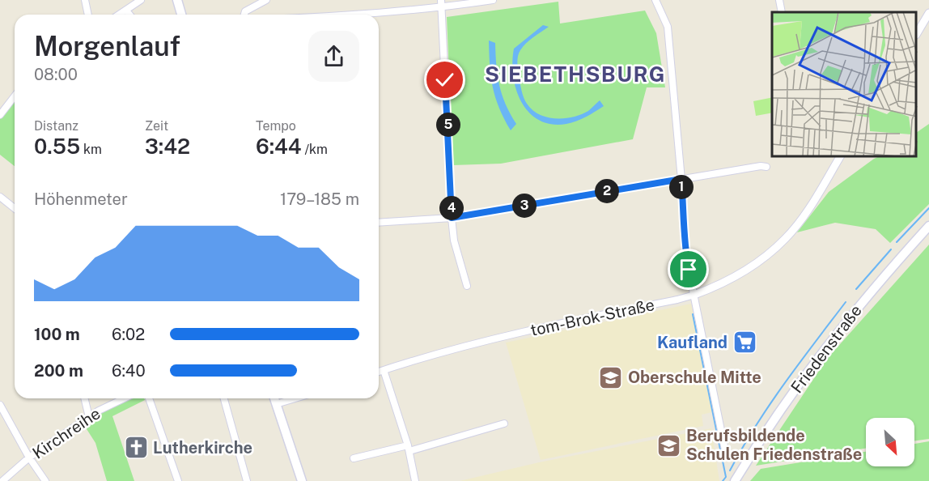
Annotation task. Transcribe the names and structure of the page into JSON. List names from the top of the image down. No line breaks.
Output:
{"streets":{"main road":["Friedenstraße"],"street":["tom-Brok-Straße","Kirchreihe"]},"districts":["SIEBETHSBURG"],"places":{"supermarket":["Kaufland"],"school or university":["Oberschule Mitte","Berufsbildende Schulen Friedenstraße"],"church":["Lutherkirche"]},"north":"bottom right","page":{"heading":["Morgenlauf","08:00"],"stats":[["Distanz","0.55 km"],["Zeit","3:42"],["Tempo","6:44 /km"]],"pins":["5","1","2","3","4"],"chart":["Höhenmeter","179–185 m"],"list":[{"name":"100 m","note":"6:02"},{"name":"200 m","note":"6:40"}]}}
